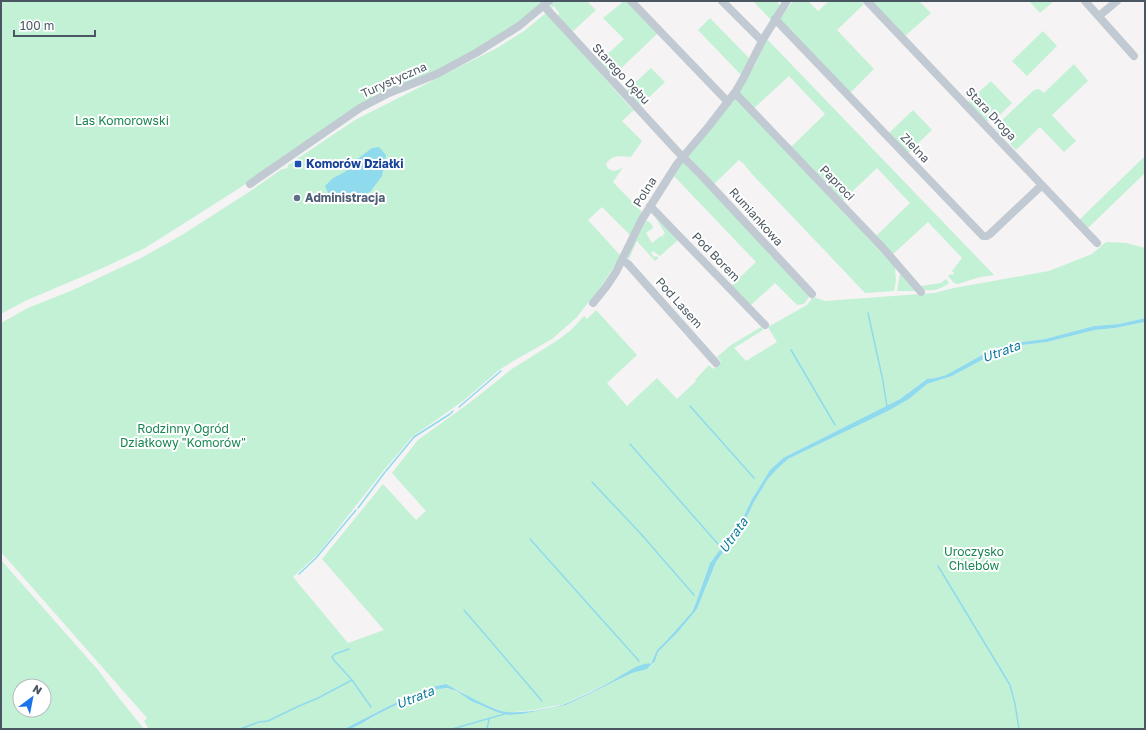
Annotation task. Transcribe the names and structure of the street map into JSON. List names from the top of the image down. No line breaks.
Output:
{"streets":{"street":["Starego Dębu","Turystyczna","Stara Droga","Zielna","Paproci","Polna","Rumiankowa","Pod Borem","Pod Lasem"]},"crossings":[["Starego Dębu","Turystyczna"],["Starego Dębu","Polna"],["Starego Dębu","Rumiankowa"],["Stara Droga","Zielna"],["Zielna","Polna"],["Paproci","Polna"],["Polna","Rumiankowa"],["Polna","Pod Borem"],["Polna","Pod Lasem"]],"water":["Utrata"],"parks":["Las Komorowski","Rodzinny Ogród Działkowy \"Komorów\"","Uroczysko Chlebów"],"places":{"transit":["Komorów Działki"],"other":["Administracja"]},"scale_bar":"100 m","north":"top right"}
